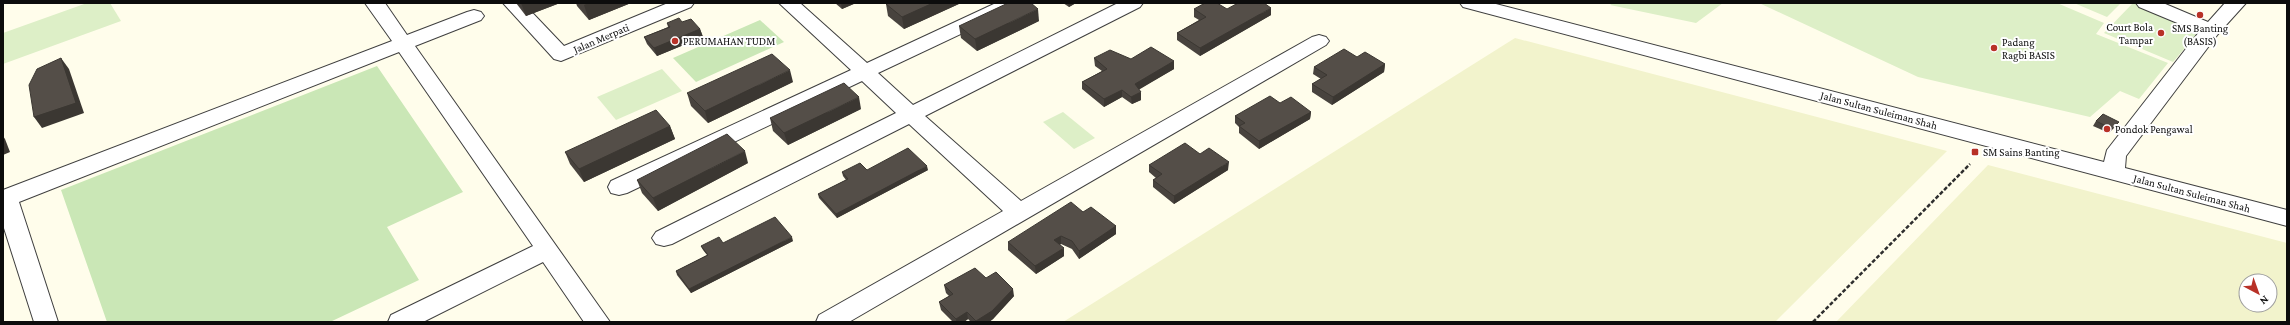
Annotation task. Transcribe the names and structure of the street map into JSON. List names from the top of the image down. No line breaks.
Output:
{"streets":{"street":["Jalan Merpati","Jalan Sultan Suleiman Shah"]},"places":{"other":["SMS Banting (BASIS)","Court Bola Tampar","PERUMAHAN TUDM","Padang Ragbi BASIS","Pondok Pengawal"],"transit":["SM Sains Banting"]},"north":"bottom right"}
